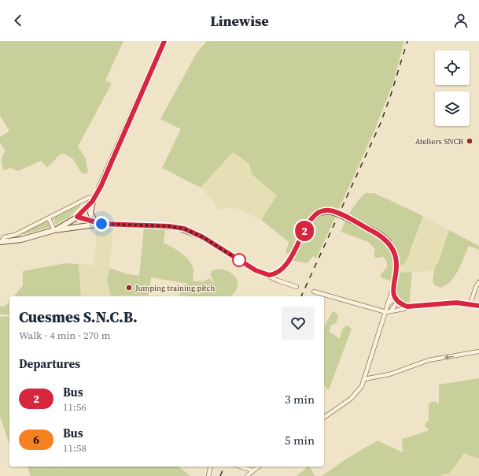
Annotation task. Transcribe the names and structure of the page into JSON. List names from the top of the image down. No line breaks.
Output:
{"places":["Ateliers SNCB","Jumping training pitch"],"lines":["bus line 2"],"page":{"header":"Linewise","on_map":"2","heading":[["Cuesmes S.N.C.B.","Walk · 4 min · 270 m"],"Departures"],"list":[{"mark":"2","name":"Bus","note":"11:56","value":"3 min"},{"mark":"6","name":"Bus","note":"11:58","value":"5 min"}]}}
